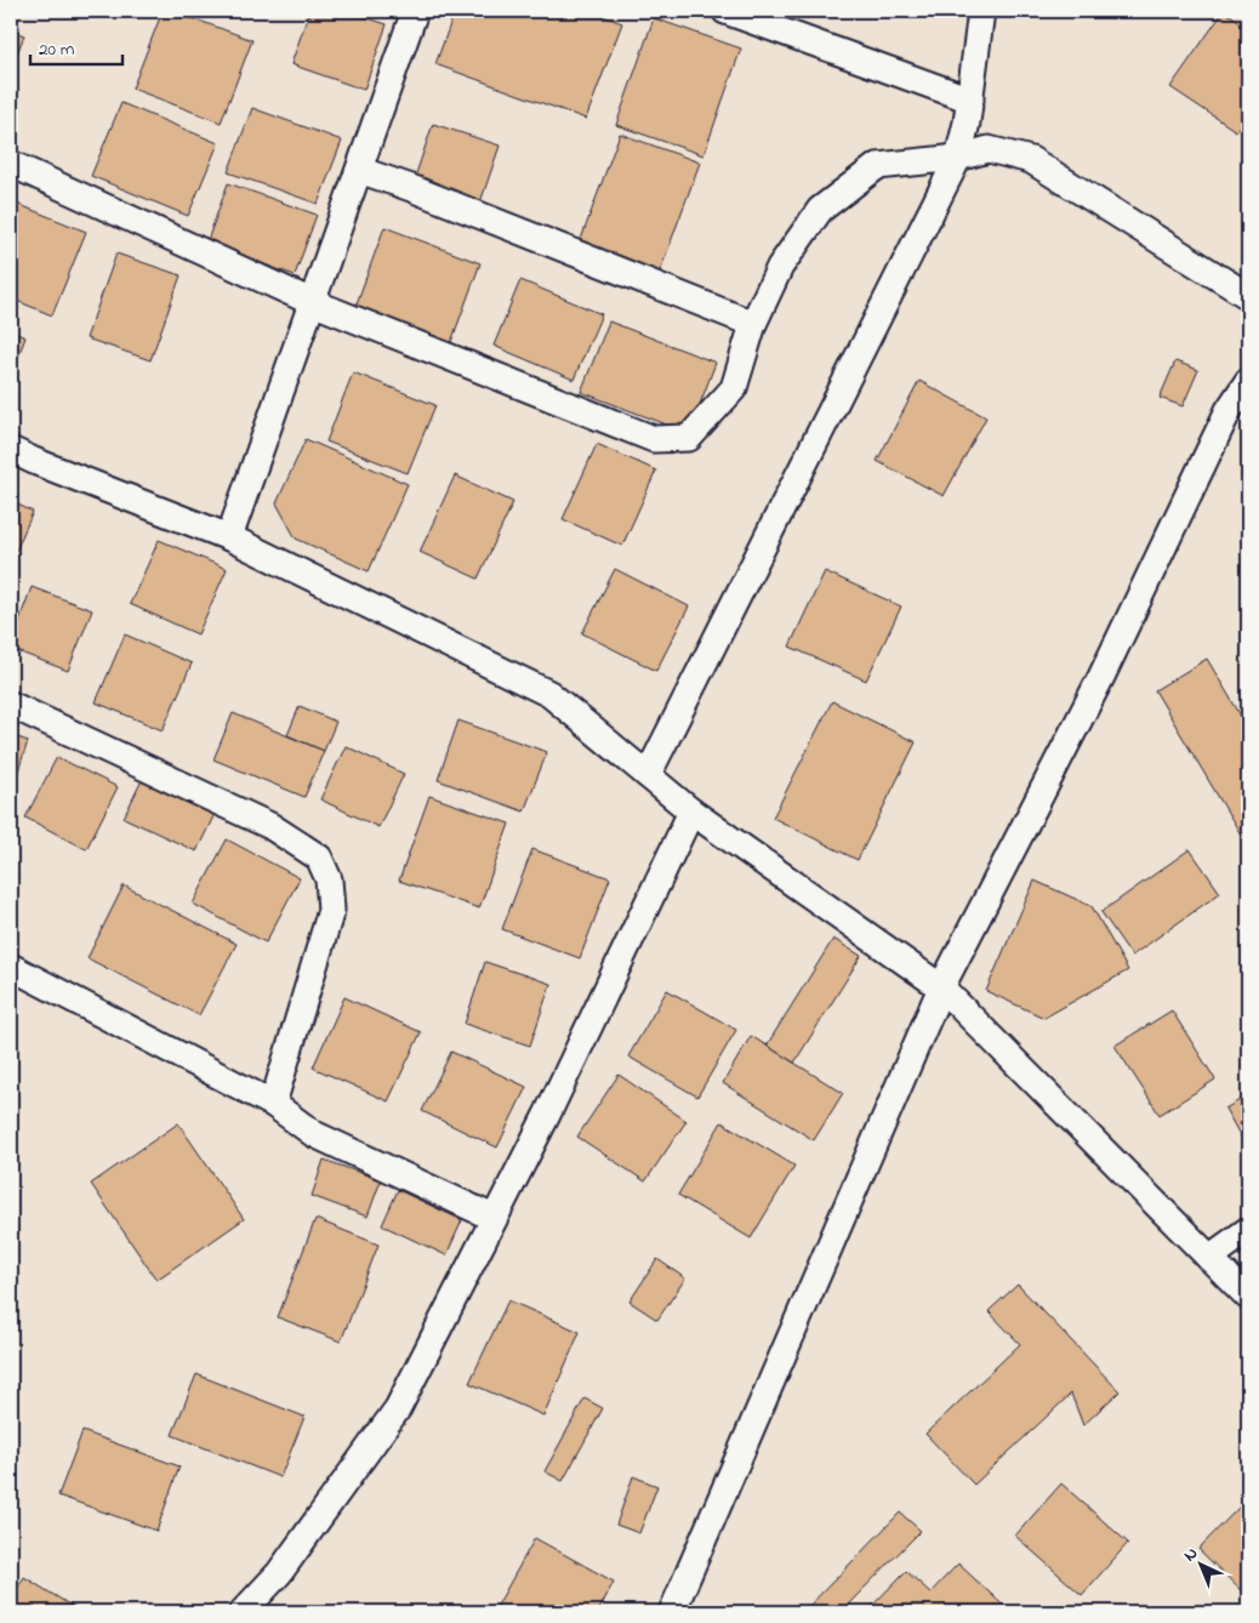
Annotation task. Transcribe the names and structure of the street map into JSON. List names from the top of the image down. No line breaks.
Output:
{"scale_bar":"20 m","north":"top left"}
